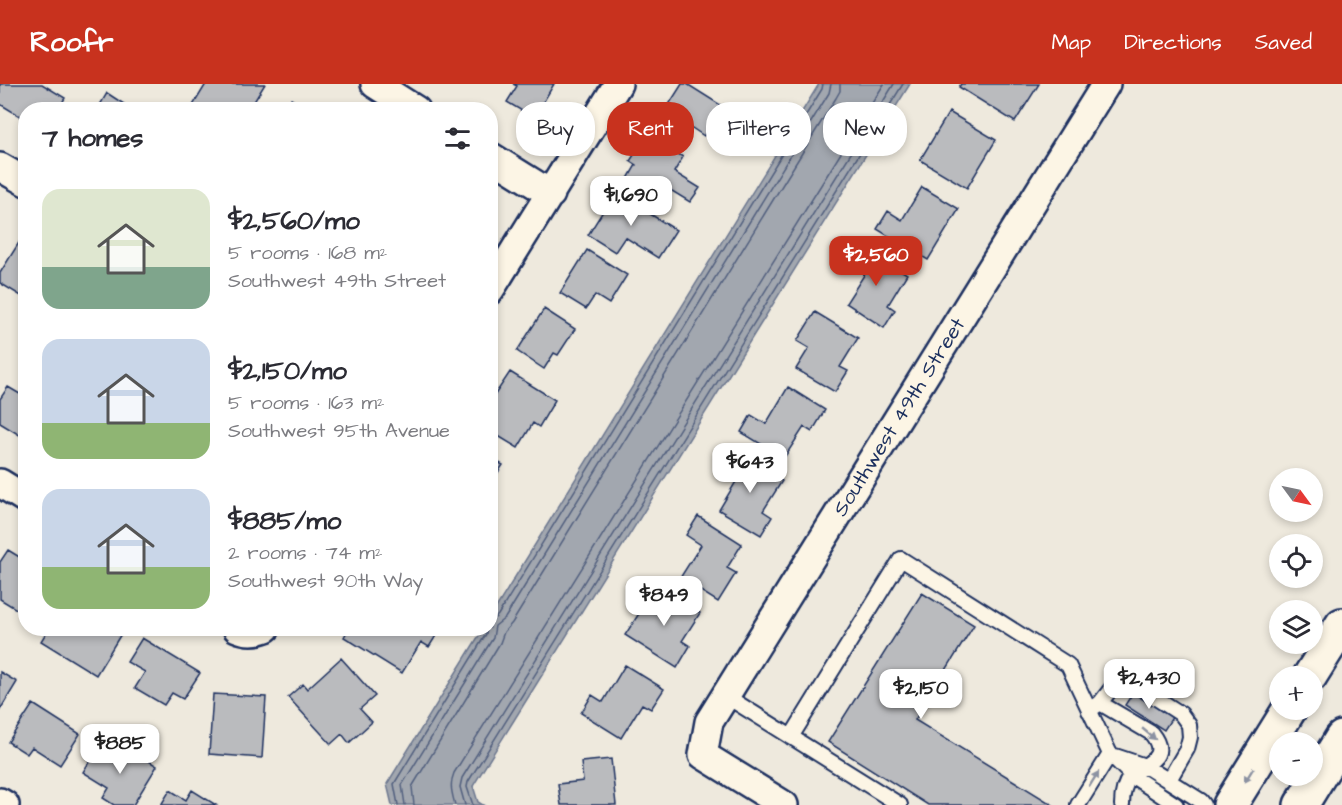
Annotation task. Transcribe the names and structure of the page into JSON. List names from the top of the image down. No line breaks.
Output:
{"streets":{"street":["Southwest 49th Street"]},"north":"bottom right","page":{"header":"Roofr","nav":["Map","Directions","Saved"],"chip":["Buy","Rent","Filters","New"],"heading":"7 homes","list":[{"name":"$2,560/mo","note":"5 rooms · 168 m² · Southwest 49th Street"},{"name":"$2,150/mo","note":"5 rooms · 163 m² · Southwest 95th Avenue"},{"name":"$885/mo","note":"2 rooms · 74 m² · Southwest 90th Way"}],"price":["$1,690","$2,560","$643","$849","$2,430","$2,150","$885"],"map_buttons":["+","−"]}}
